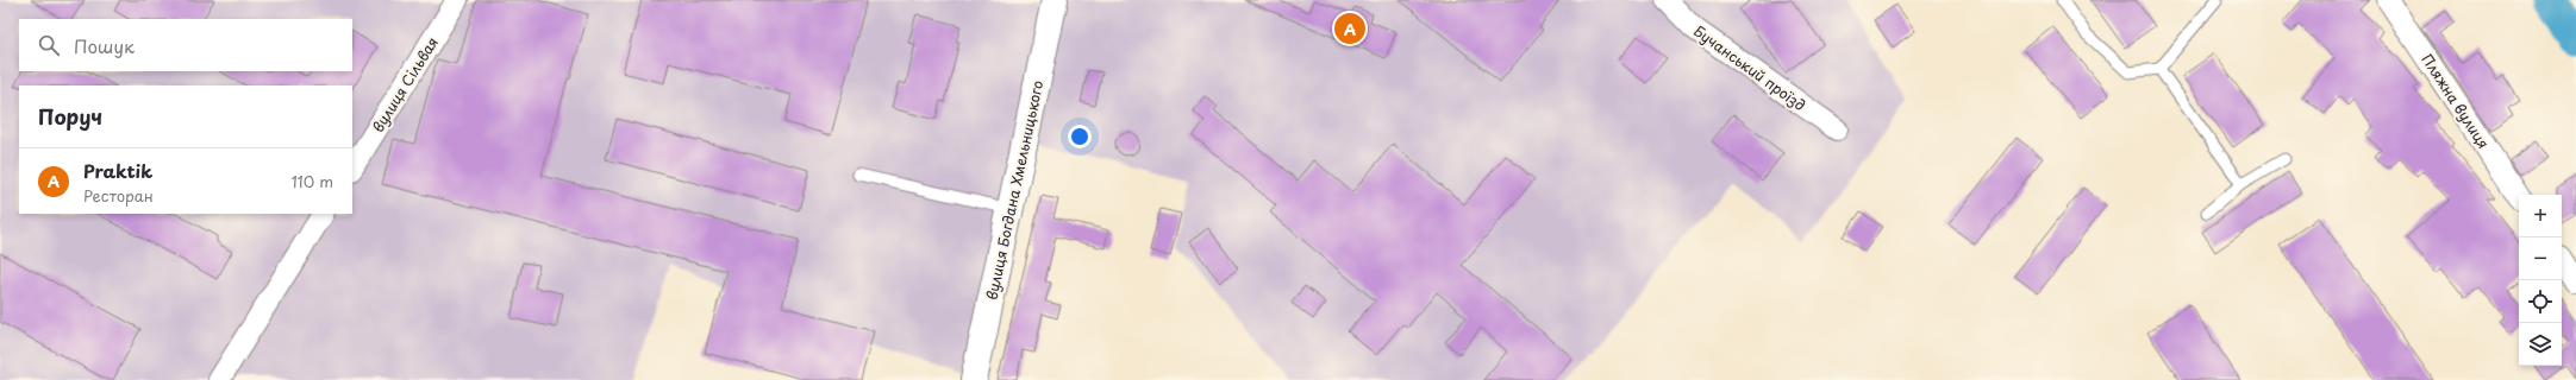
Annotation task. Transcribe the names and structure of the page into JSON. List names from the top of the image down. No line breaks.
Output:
{"streets":{"highway":["вулиця Богдана Хмельницького"],"street":["Бучанський проїзд","вулиця Сільвая","Пляжна вулиця"]},"page":{"pins":"A","search":"Пошук","heading":"Поруч","list":[{"mark":"A","name":"Praktik","note":"Ресторан","value":"110 m"}],"map_buttons":["+","−"]}}
